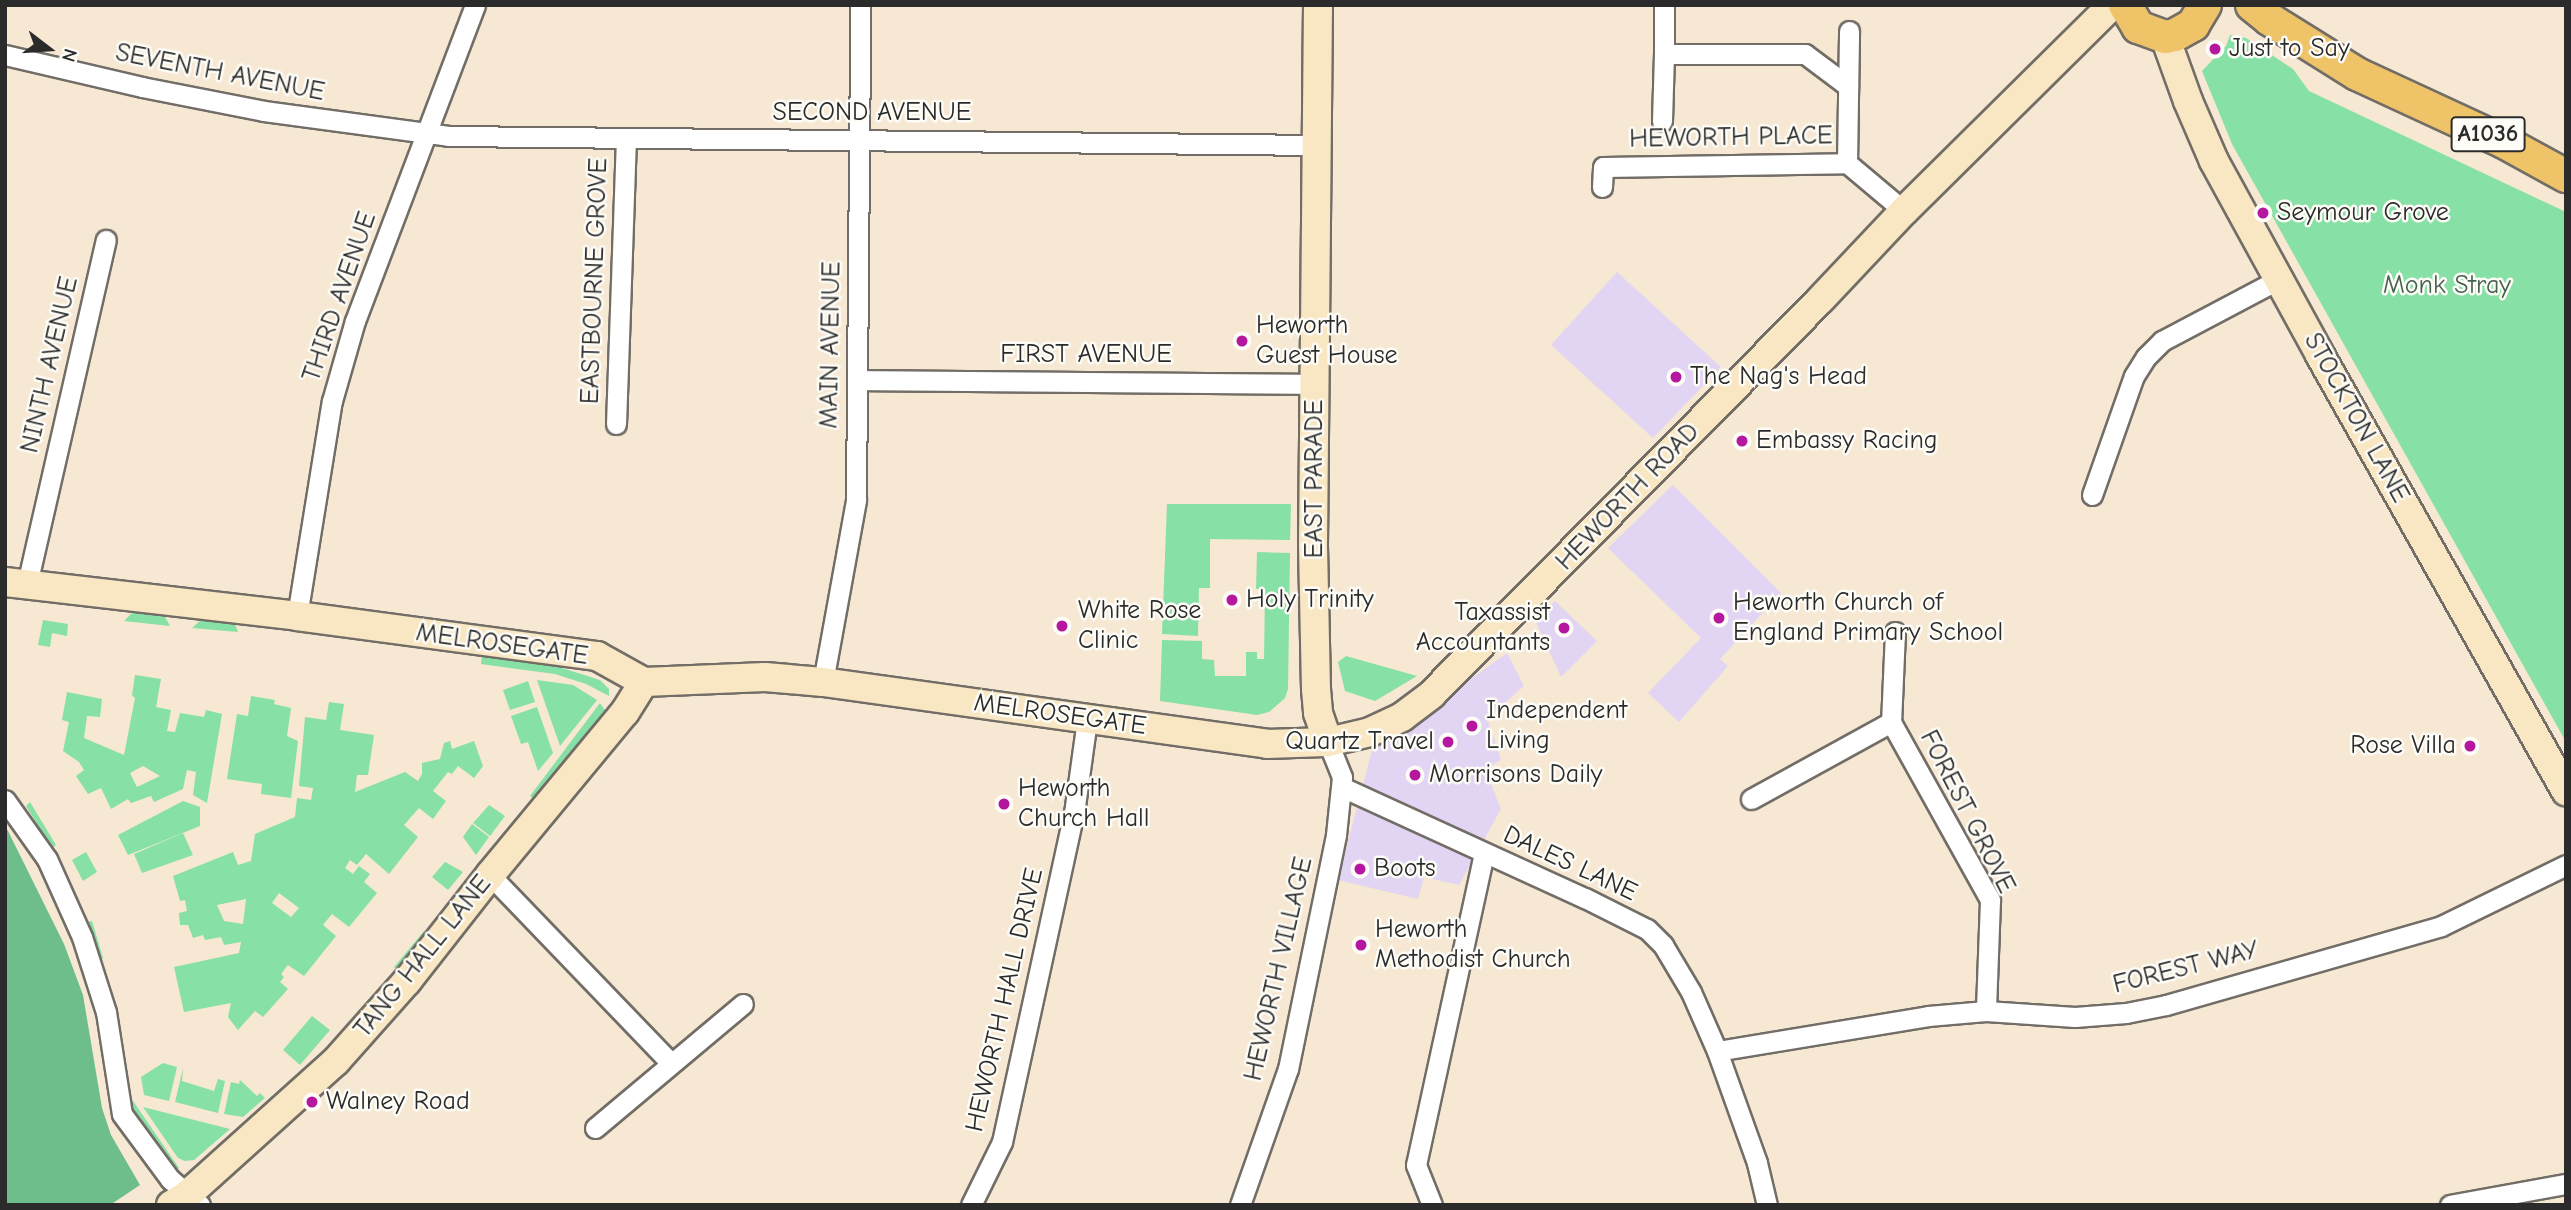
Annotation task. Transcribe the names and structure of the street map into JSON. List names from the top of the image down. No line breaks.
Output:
{"streets":{"main road":["A1036"],"street":["SEVENTH AVENUE","SECOND AVENUE","HEWORTH PLACE","EASTBOURNE GROVE","THIRD AVENUE","MAIN AVENUE","FIRST AVENUE","NINTH AVENUE","STOCKTON LANE","EAST PARADE","HEWORTH ROAD","MELROSEGATE","FOREST GROVE","DALES LANE","TANG HALL LANE","FOREST WAY","HEWORTH VILLAGE","HEWORTH HALL DRIVE"]},"crossings":[["SEVENTH AVENUE","SECOND AVENUE"],["SEVENTH AVENUE","THIRD AVENUE"],["SECOND AVENUE","EASTBOURNE GROVE"],["SECOND AVENUE","THIRD AVENUE"],["SECOND AVENUE","MAIN AVENUE"],["SECOND AVENUE","EAST PARADE"],["A1036","STOCKTON LANE"],["HEWORTH PLACE","HEWORTH ROAD"],["THIRD AVENUE","MELROSEGATE"],["MAIN AVENUE","FIRST AVENUE"],["MAIN AVENUE","MELROSEGATE"],["FIRST AVENUE","EAST PARADE"],["NINTH AVENUE","MELROSEGATE"],["EAST PARADE","HEWORTH ROAD"],["EAST PARADE","MELROSEGATE"],["EAST PARADE","HEWORTH VILLAGE"],["HEWORTH ROAD","MELROSEGATE"],["HEWORTH ROAD","HEWORTH VILLAGE"],["MELROSEGATE","TANG HALL LANE"],["MELROSEGATE","HEWORTH VILLAGE"],["MELROSEGATE","HEWORTH HALL DRIVE"],["FOREST GROVE","FOREST WAY"],["DALES LANE","FOREST WAY"],["DALES LANE","HEWORTH VILLAGE"]],"parks":["Monk Stray"],"places":["Just to Say","Seymour Grove","Heworth Guest House","The Nag's Head","Embassy Racing","Holy Trinity","Heworth Church of England Primary School","White Rose Clinic","Taxassist Accountants","Independent Living","Quartz Travel","Rose Villa","Morrisons Daily","Heworth Church Hall","Boots","Heworth Methodist Church","Walney Road"],"north":"right"}
